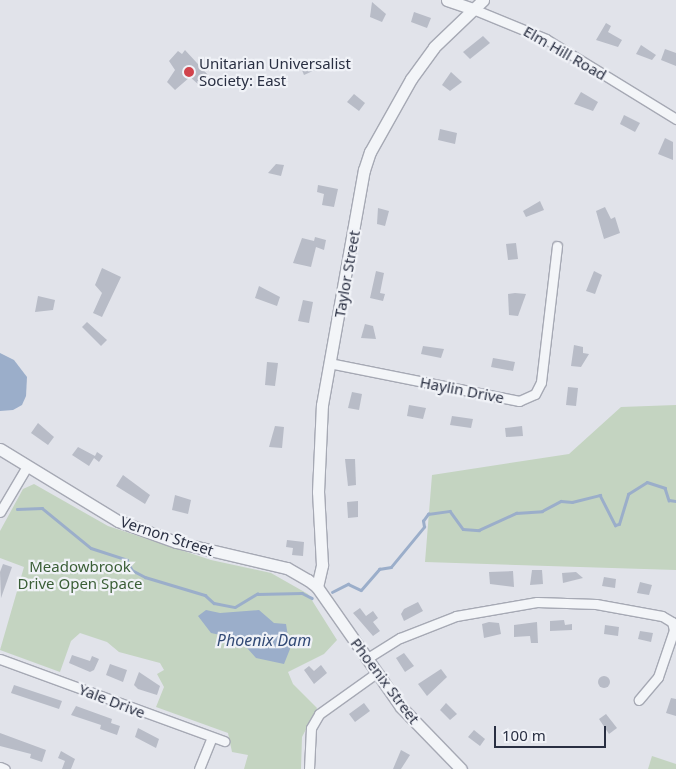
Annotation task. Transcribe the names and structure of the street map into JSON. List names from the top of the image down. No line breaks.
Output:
{"streets":{"street":["Elm Hill Road","Taylor Street","Haylin Drive","Vernon Street","Phoenix Street","Yale Drive"]},"crossings":[["Elm Hill Road","Taylor Street"],["Taylor Street","Haylin Drive"],["Taylor Street","Vernon Street"],["Taylor Street","Phoenix Street"],["Vernon Street","Phoenix Street"]],"water":["Phoenix Dam"],"parks":["Meadowbrook Drive Open Space"],"places":["Unitarian Universalist Society: East"],"scale_bar":"100 m"}
